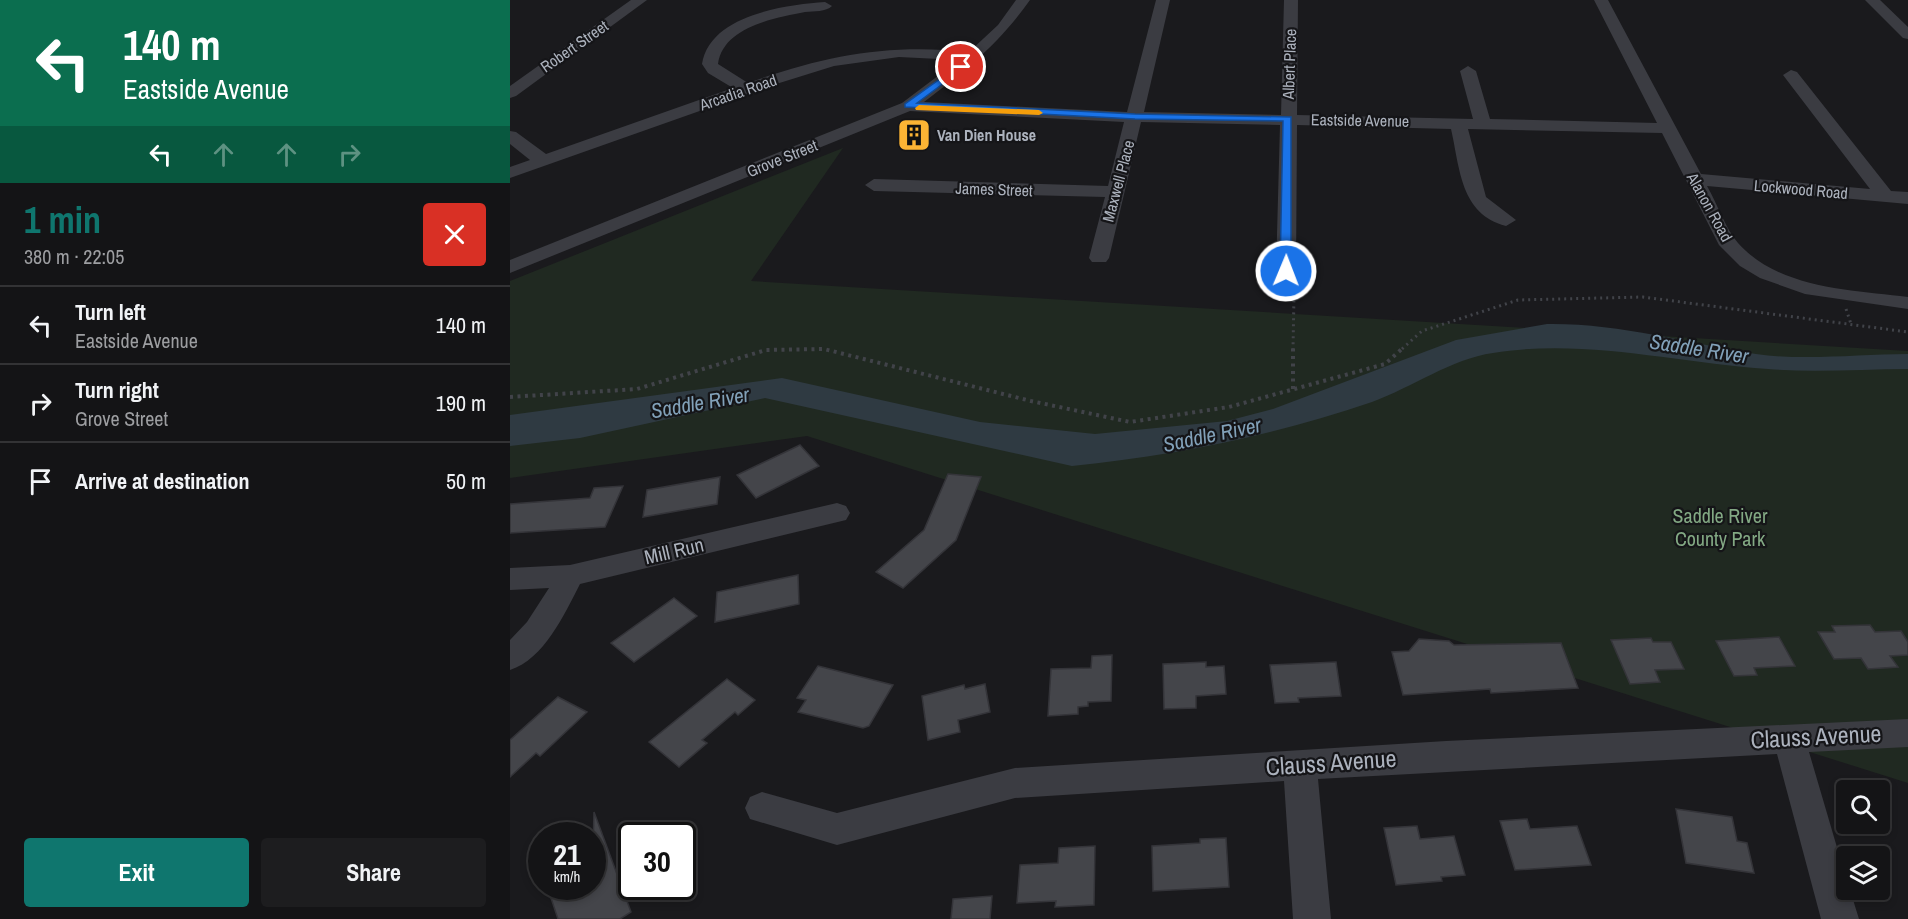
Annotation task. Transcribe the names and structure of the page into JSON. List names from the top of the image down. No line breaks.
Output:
{"streets":{"street":["Robert Street","Albert Place","Arcadia Road","Eastside Avenue","Grove Street","Maxwell Place","James Street","Lockwood Road","Alanon Road","Mill Run","Clauss Avenue"]},"crossings":[["Albert Place","Eastside Avenue"],["Arcadia Road","Grove Street"],["Eastside Avenue","Grove Street"],["Eastside Avenue","Maxwell Place"],["Eastside Avenue","Alanon Road"],["Maxwell Place","James Street"],["Lockwood Road","Alanon Road"]],"water":["Saddle River"],"parks":["Saddle River County Park"],"places":{"building":["Van Dien House"]},"page":{"turn":["140 m","Eastside Avenue"],"heading":["1 min","380 m · 22:05"],"list":[{"name":"Turn left","note":"Eastside Avenue","value":"140 m"},{"name":"Turn right","note":"Grove Street","value":"190 m"},{"name":"Arrive at destination","value":"50 m"}],"speed":"21 km/h","limit":"30","buttons":["Exit","Share"]}}
